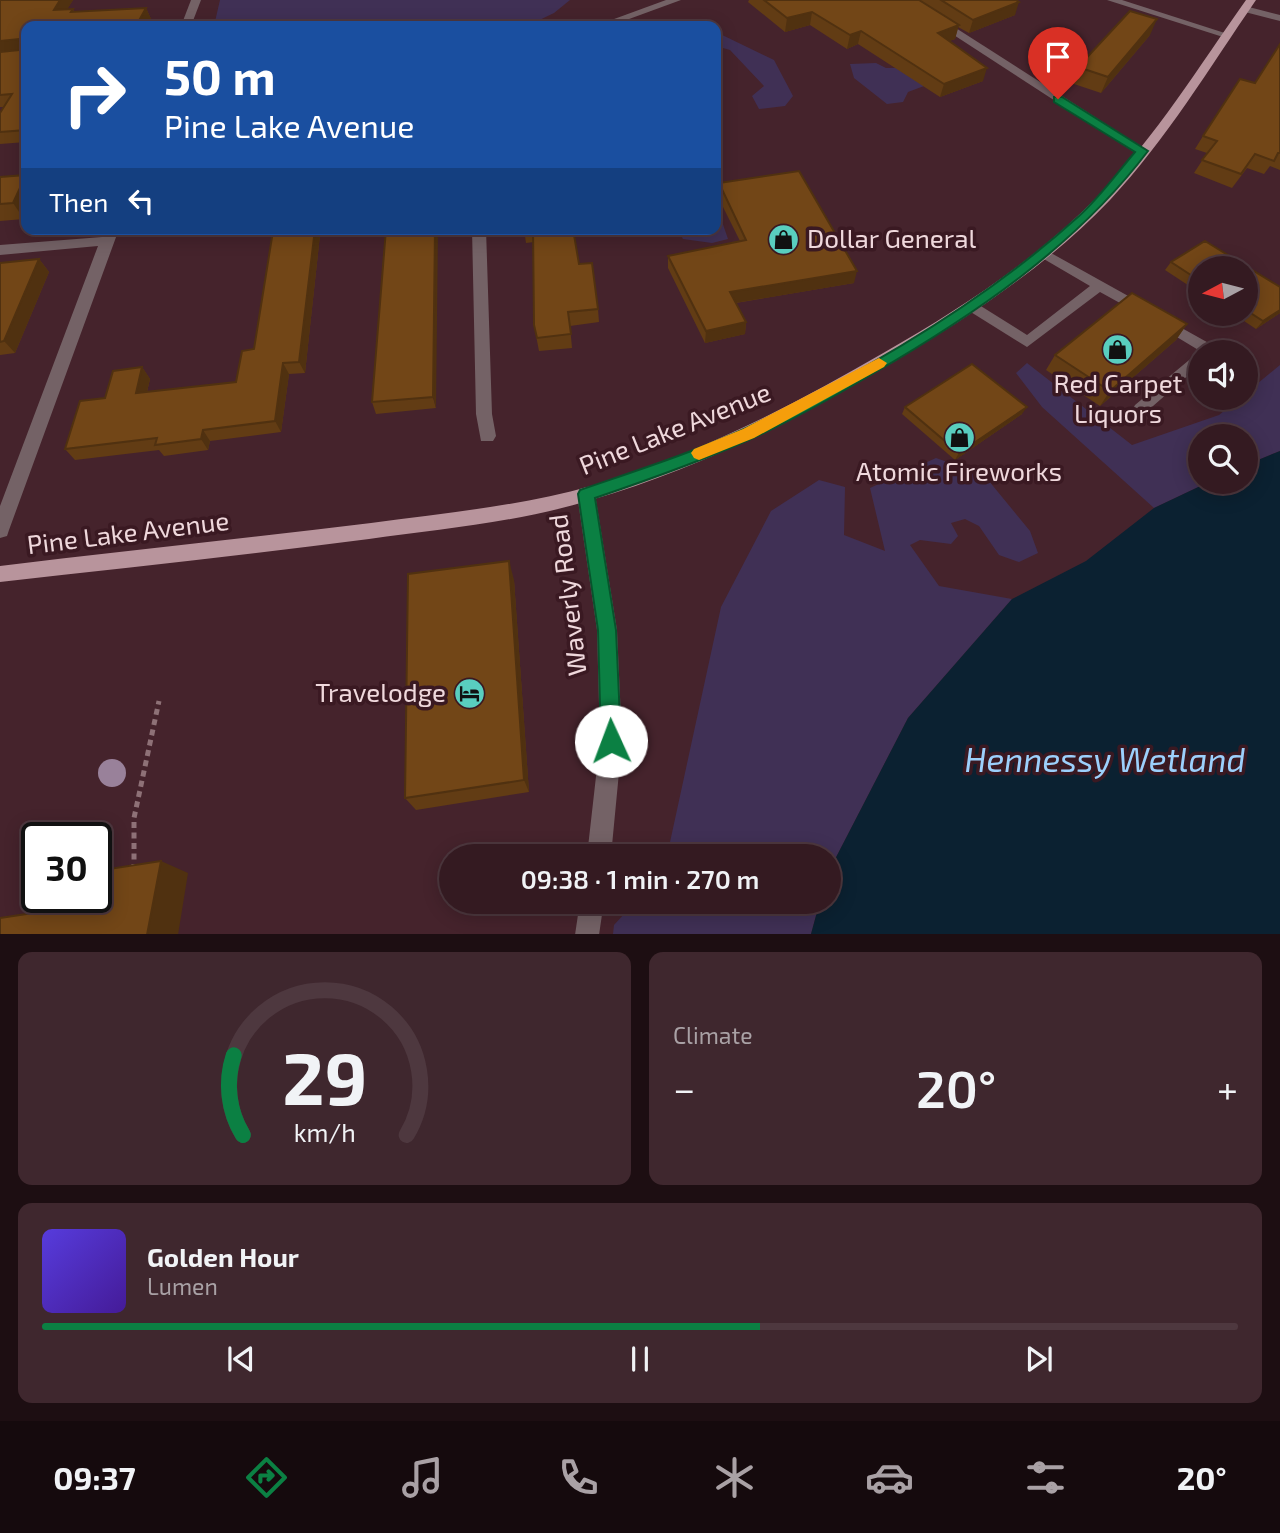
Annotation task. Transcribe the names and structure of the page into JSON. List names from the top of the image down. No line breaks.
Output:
{"streets":{"main road":["Pine Lake Avenue"],"street":["Waverly Road"]},"crossings":[["Pine Lake Avenue","Waverly Road"]],"water":["Hennessy Wetland"],"places":{"shop":["Dollar General","Red Carpet Liquors","Atomic Fireworks"],"hotel":["Travelodge"]},"north":"left","page":{"turn":["50 m","Pine Lake Avenue"],"then":"Then","limit":"30","trip":"09:38 · 1 min · 270 m","tile":"Climate","heat":["−","20°","+"],"song":["Golden Hour","Lumen"],"tabs":["09:37","20°"],"gauge":["29","km/h"]}}
